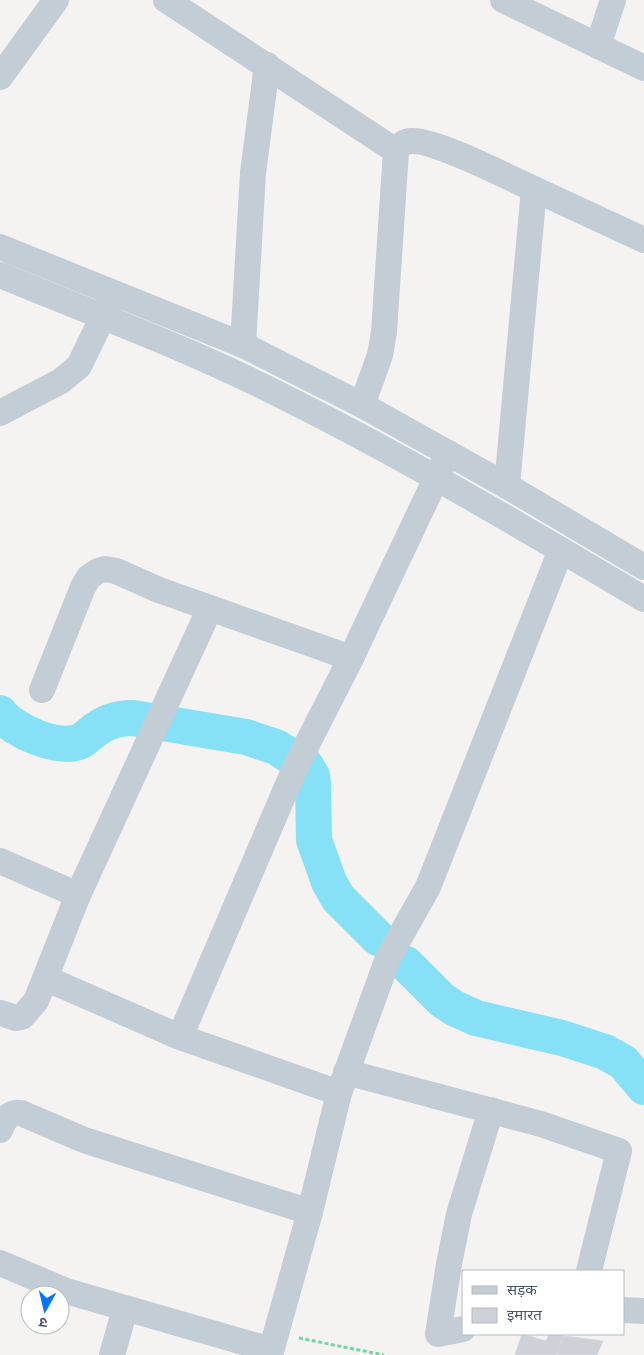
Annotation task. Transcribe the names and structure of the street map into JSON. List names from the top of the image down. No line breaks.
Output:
{"legend":["सड़क","इमारत"],"north":"bottom"}
